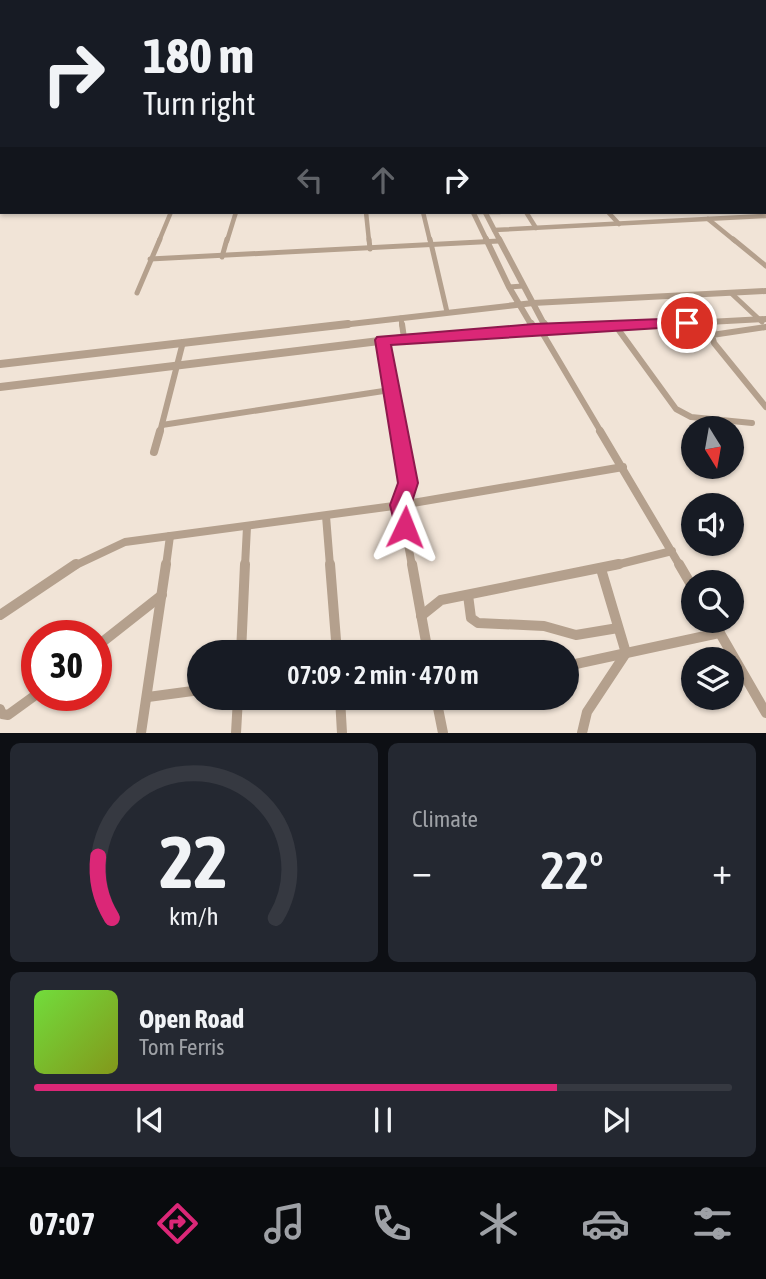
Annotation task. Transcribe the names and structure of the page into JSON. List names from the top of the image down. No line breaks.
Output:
{"north":"bottom","page":{"turn":["180 m","Turn right"],"limit":"30","trip":"07:09 · 2 min · 470 m","tile":"Climate","heat":["−","22°","+"],"song":["Open Road","Tom Ferris"],"tabs":"07:07","gauge":["22","km/h"]}}
